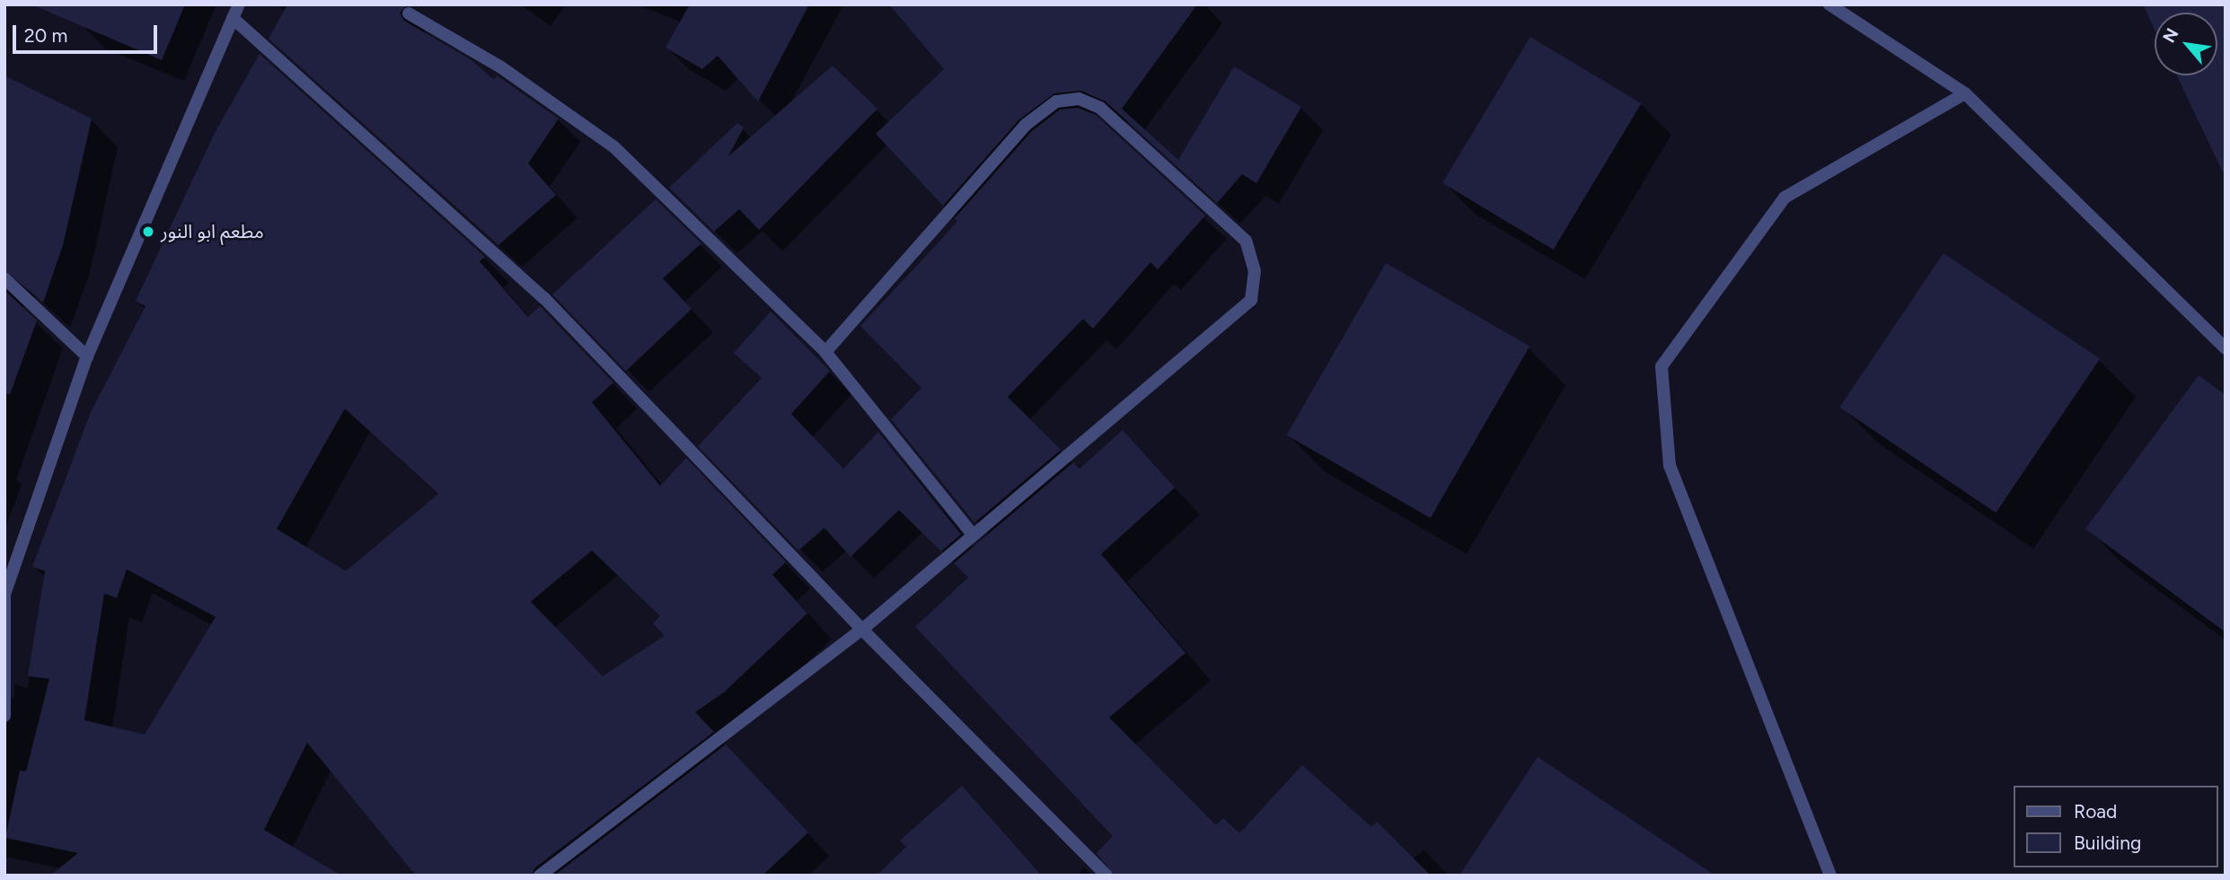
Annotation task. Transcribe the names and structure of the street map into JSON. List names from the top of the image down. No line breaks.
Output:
{"places":["مطعم ابو النور"],"legend":["Road","Building"],"scale_bar":"20 m","north":"top left"}
